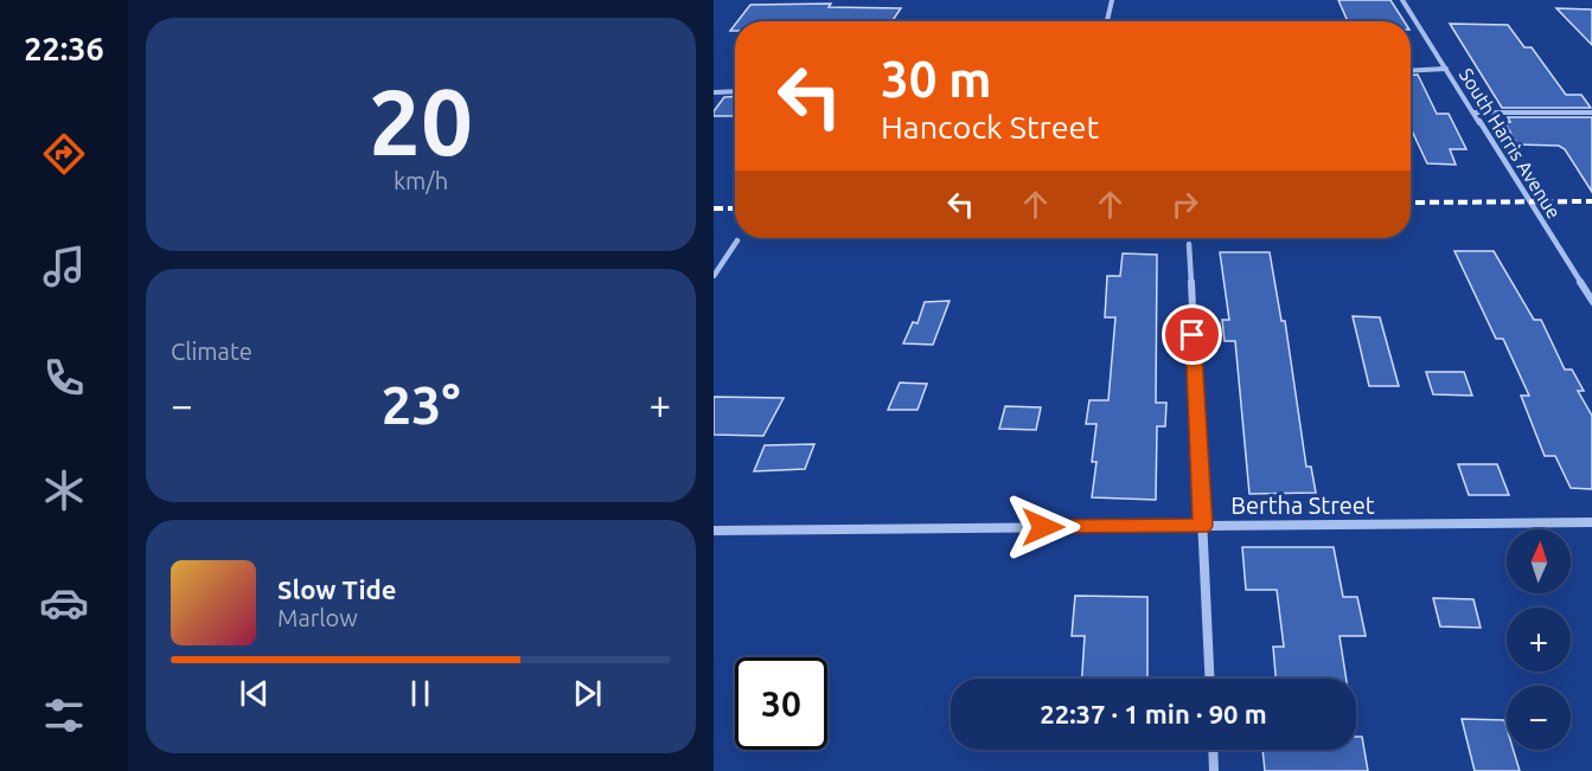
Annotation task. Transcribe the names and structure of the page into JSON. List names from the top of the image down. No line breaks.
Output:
{"streets":{"street":["South Harris Avenue","Bertha Street"]},"north":"top","page":{"tabs":"22:36","tile":[["20","km/h"],"Climate"],"turn":["30 m","Hancock Street"],"heat":["−","23°","+"],"map_buttons":["+","−"],"song":["Slow Tide","Marlow"],"limit":"30","trip":"22:37 · 1 min · 90 m"}}
